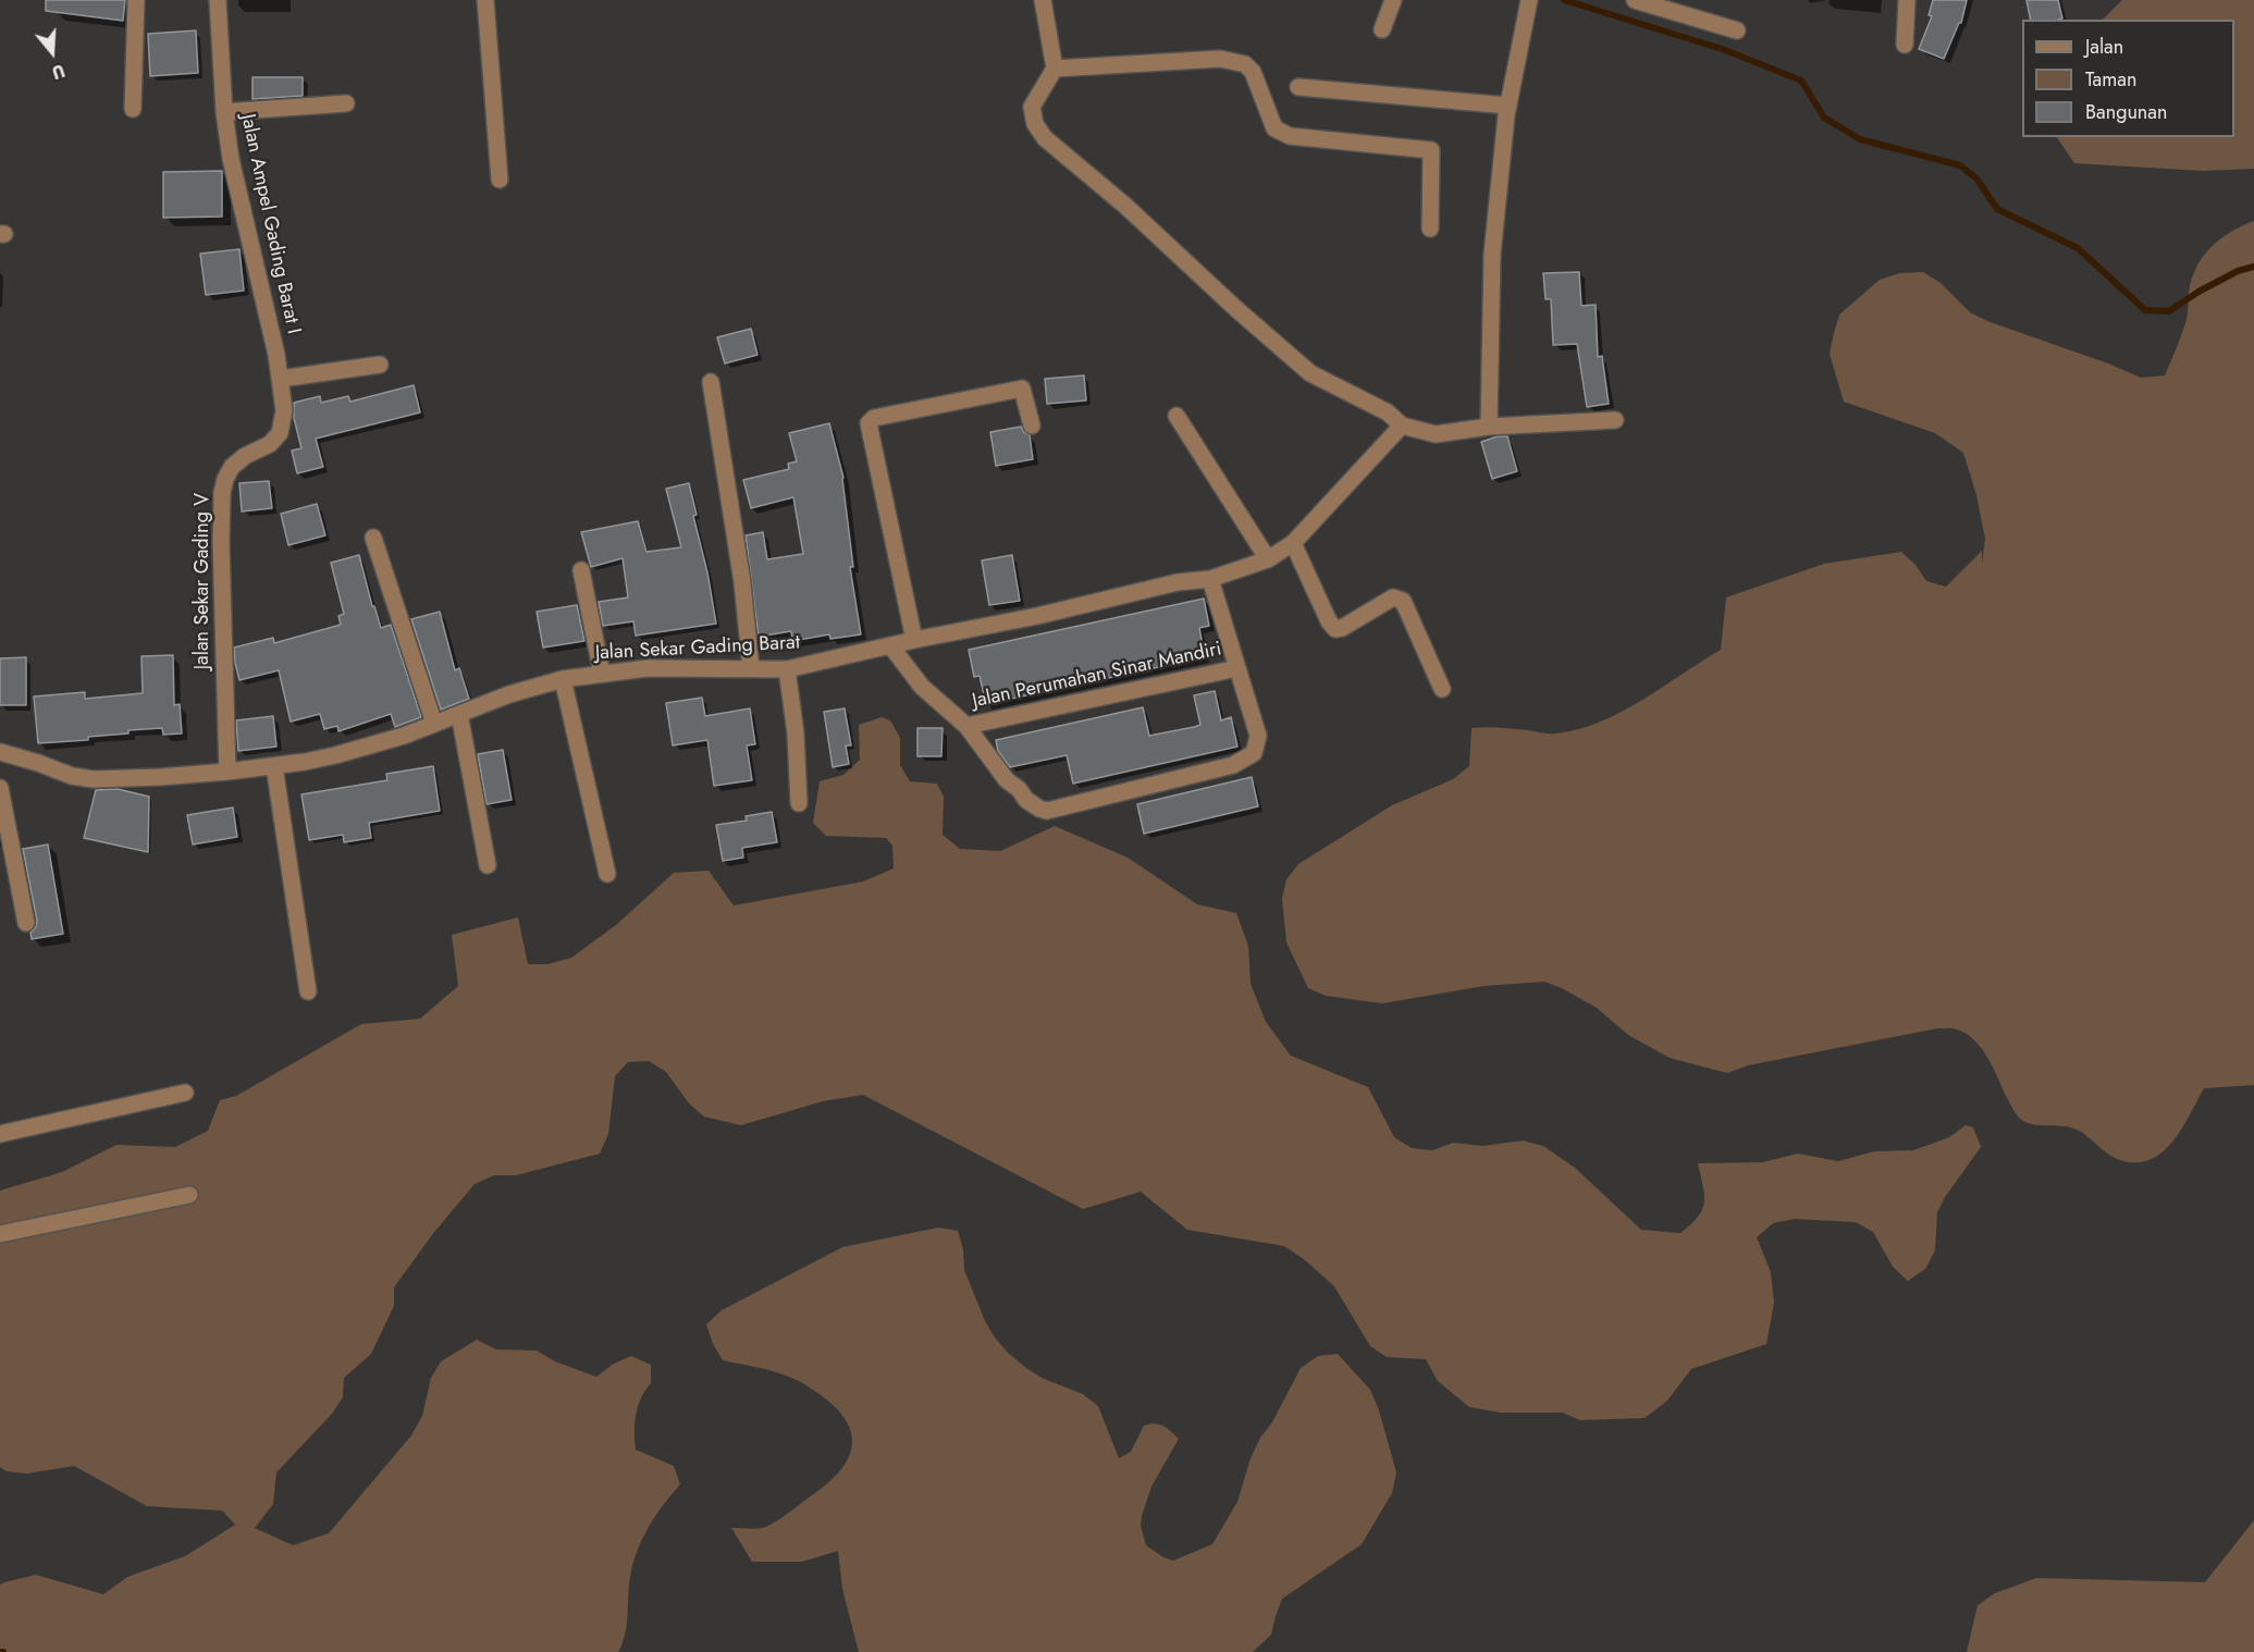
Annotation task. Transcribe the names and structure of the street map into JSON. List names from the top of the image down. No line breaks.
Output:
{"streets":{"street":["Jalan Ampel Gading Barat I","Jalan Sekar Gading V","Jalan Sekar Gading Barat","Jalan Perumahan Sinar Mandiri"]},"crossings":[["Jalan Ampel Gading Barat I","Jalan Sekar Gading V"],["Jalan Sekar Gading V","Jalan Sekar Gading Barat"],["Jalan Sekar Gading Barat","Jalan Perumahan Sinar Mandiri"]],"legend":["Jalan","Taman","Bangunan"],"north":"bottom"}
